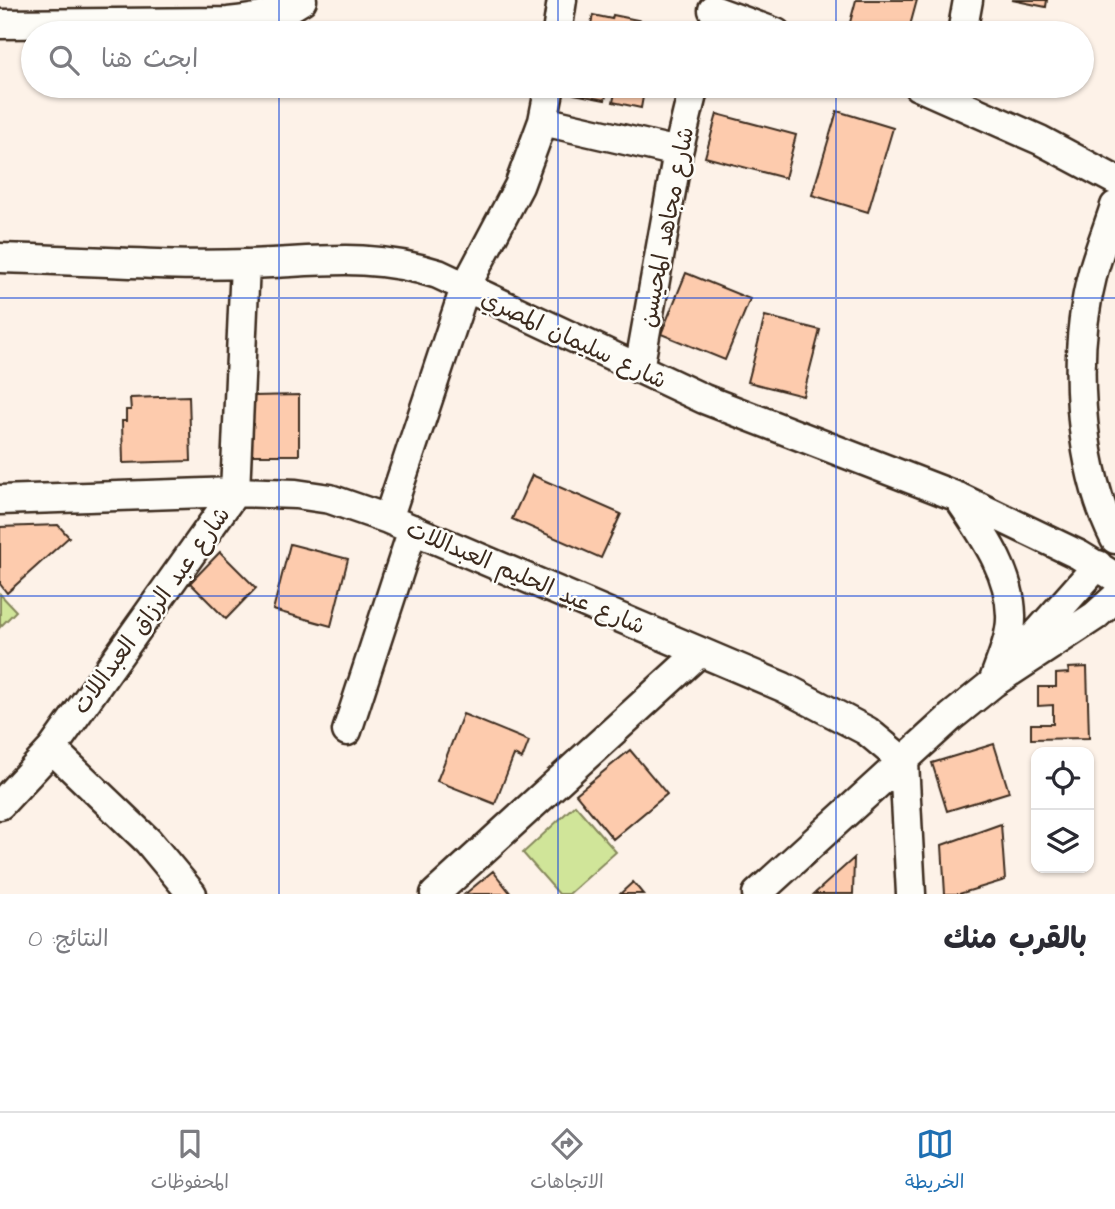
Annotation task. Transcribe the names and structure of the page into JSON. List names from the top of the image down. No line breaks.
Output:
{"streets":{"street":["شارع مجاهد المحيسن","شارع سليمان المصري","شارع عبد الحليم العبداللات","شارع عبد الرزاق العبداللات"]},"crossings":[["شارع مجاهد المحيسن","شارع سليمان المصري"],["شارع سليمان المصري","شارع عبد الرزاق العبداللات"],["شارع عبد الحليم العبداللات","شارع عبد الرزاق العبداللات"]],"page":{"search":"ابحث هنا","heading":["بالقرب منك","النتائج: 0"],"nav":["الخريطة","الاتجاهات","المحفوظات"]}}
